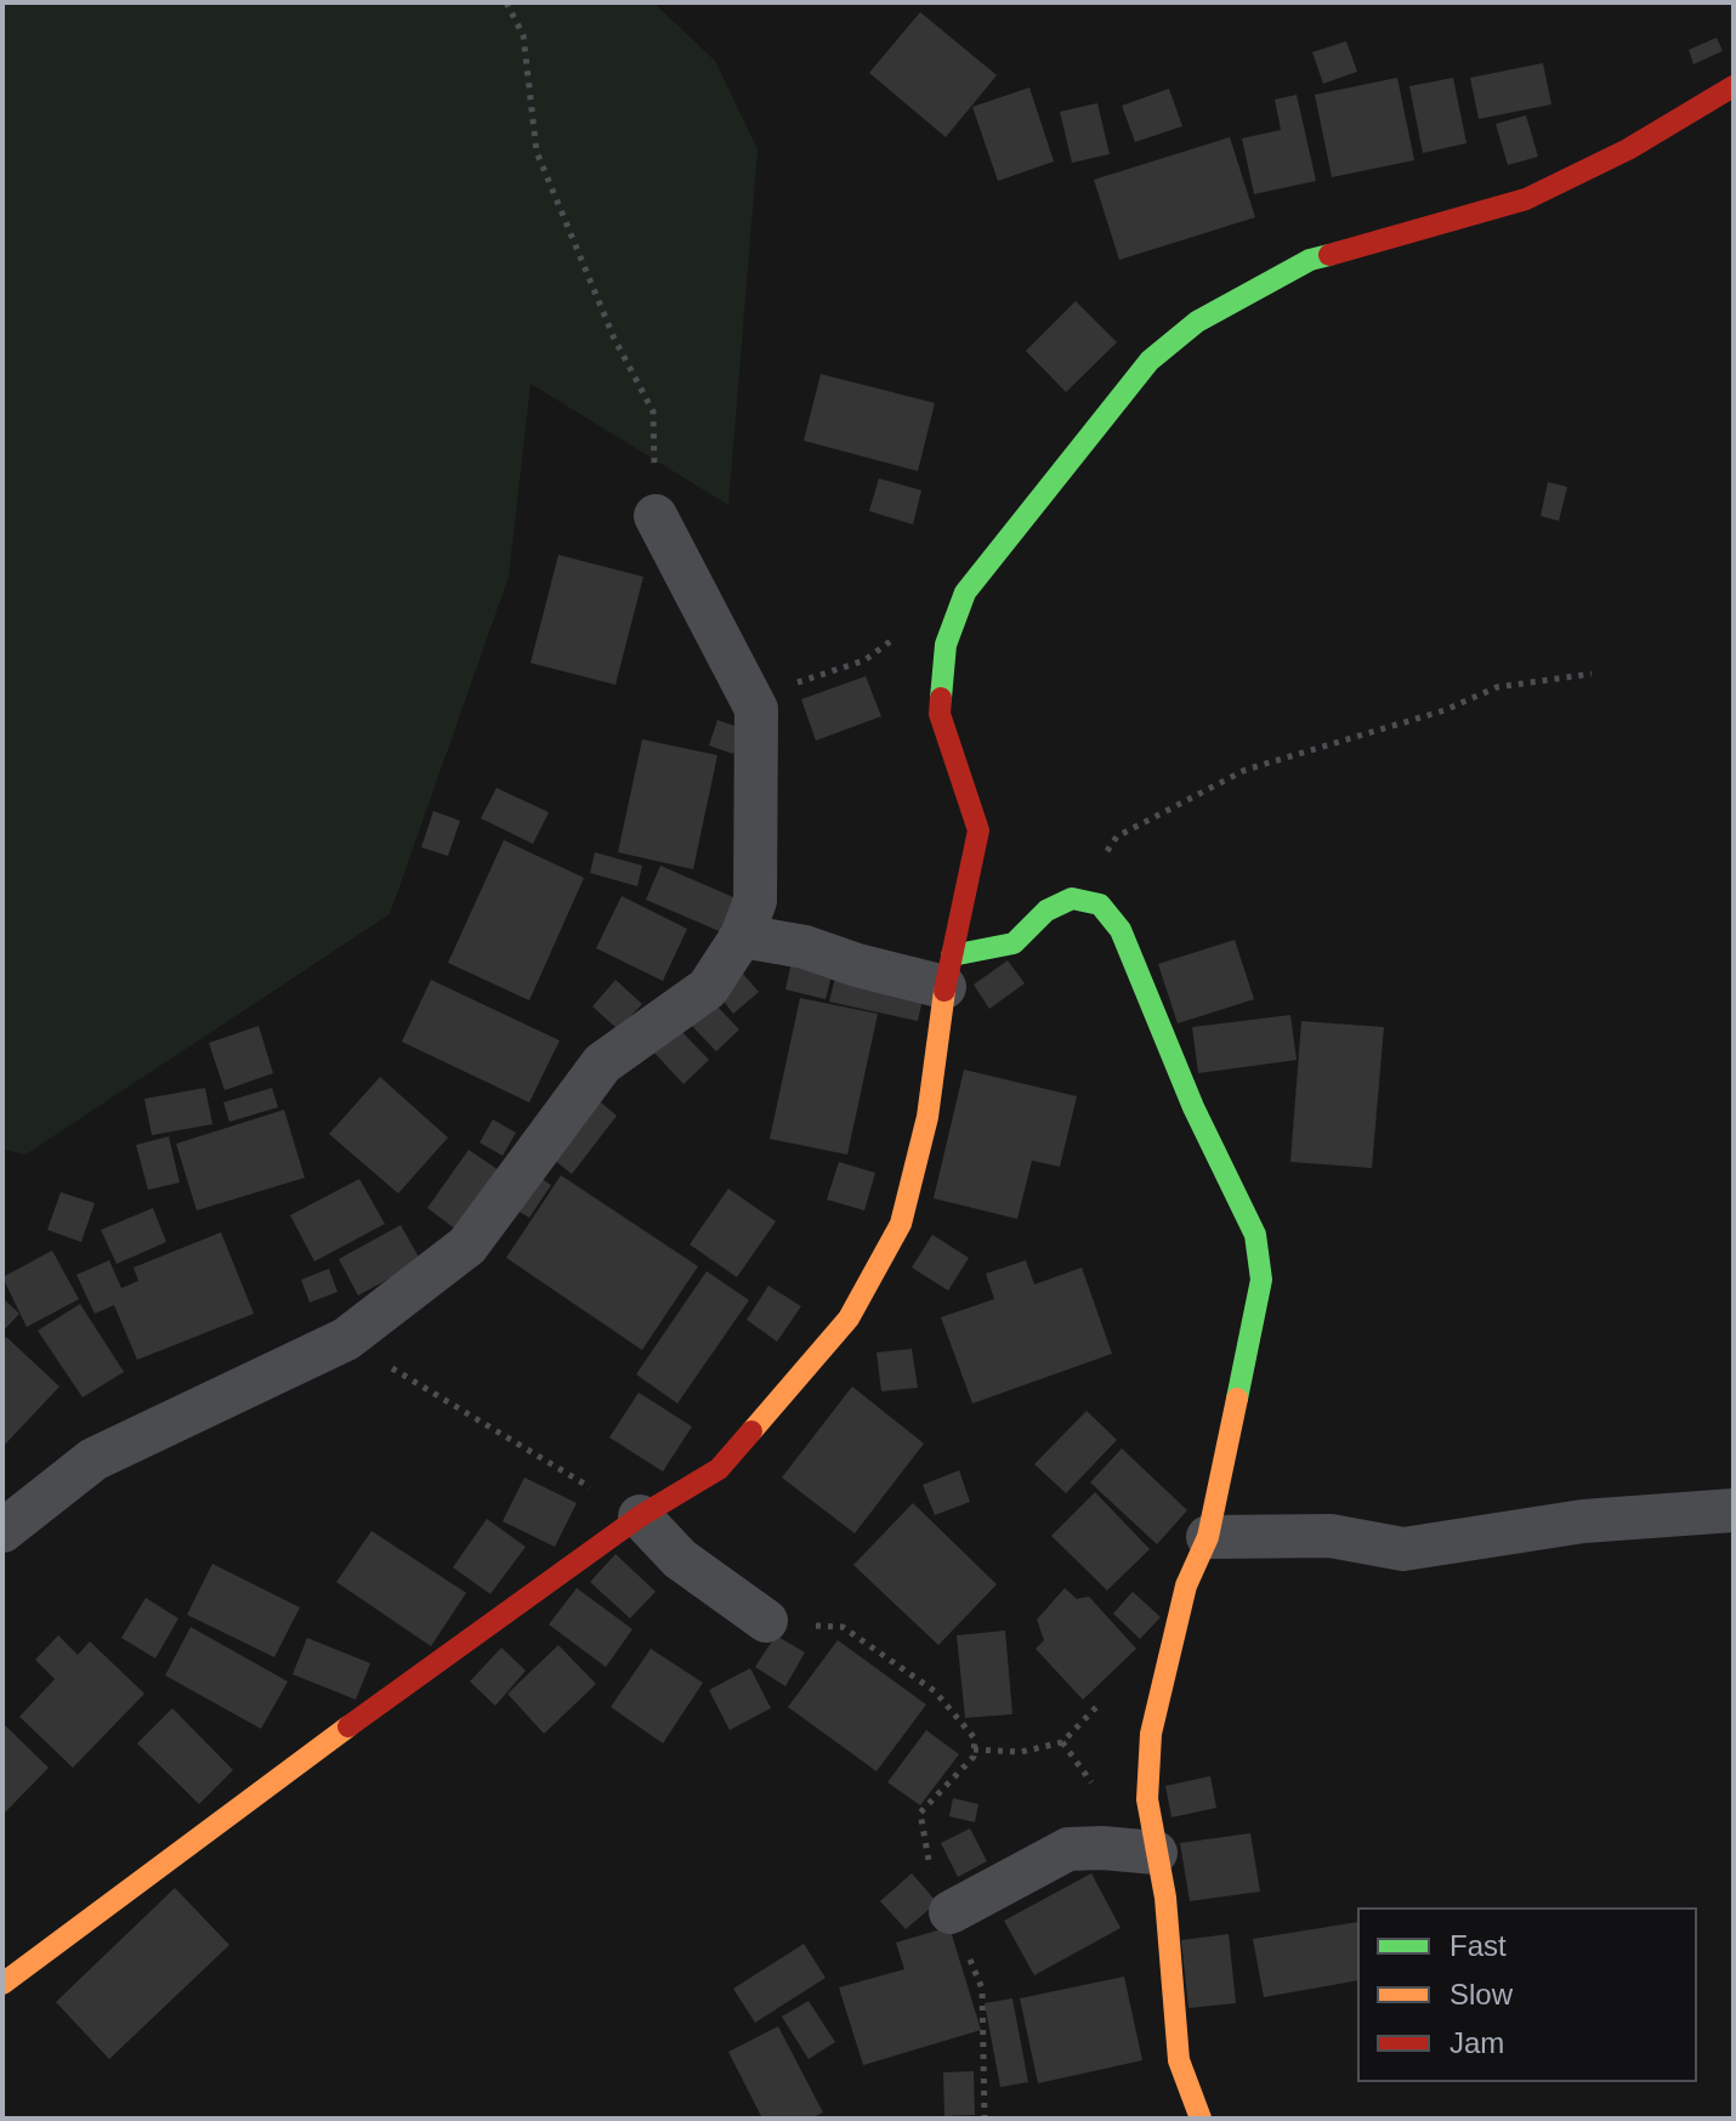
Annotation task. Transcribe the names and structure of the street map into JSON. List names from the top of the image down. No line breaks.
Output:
{"legend":["Fast","Slow","Jam"]}
